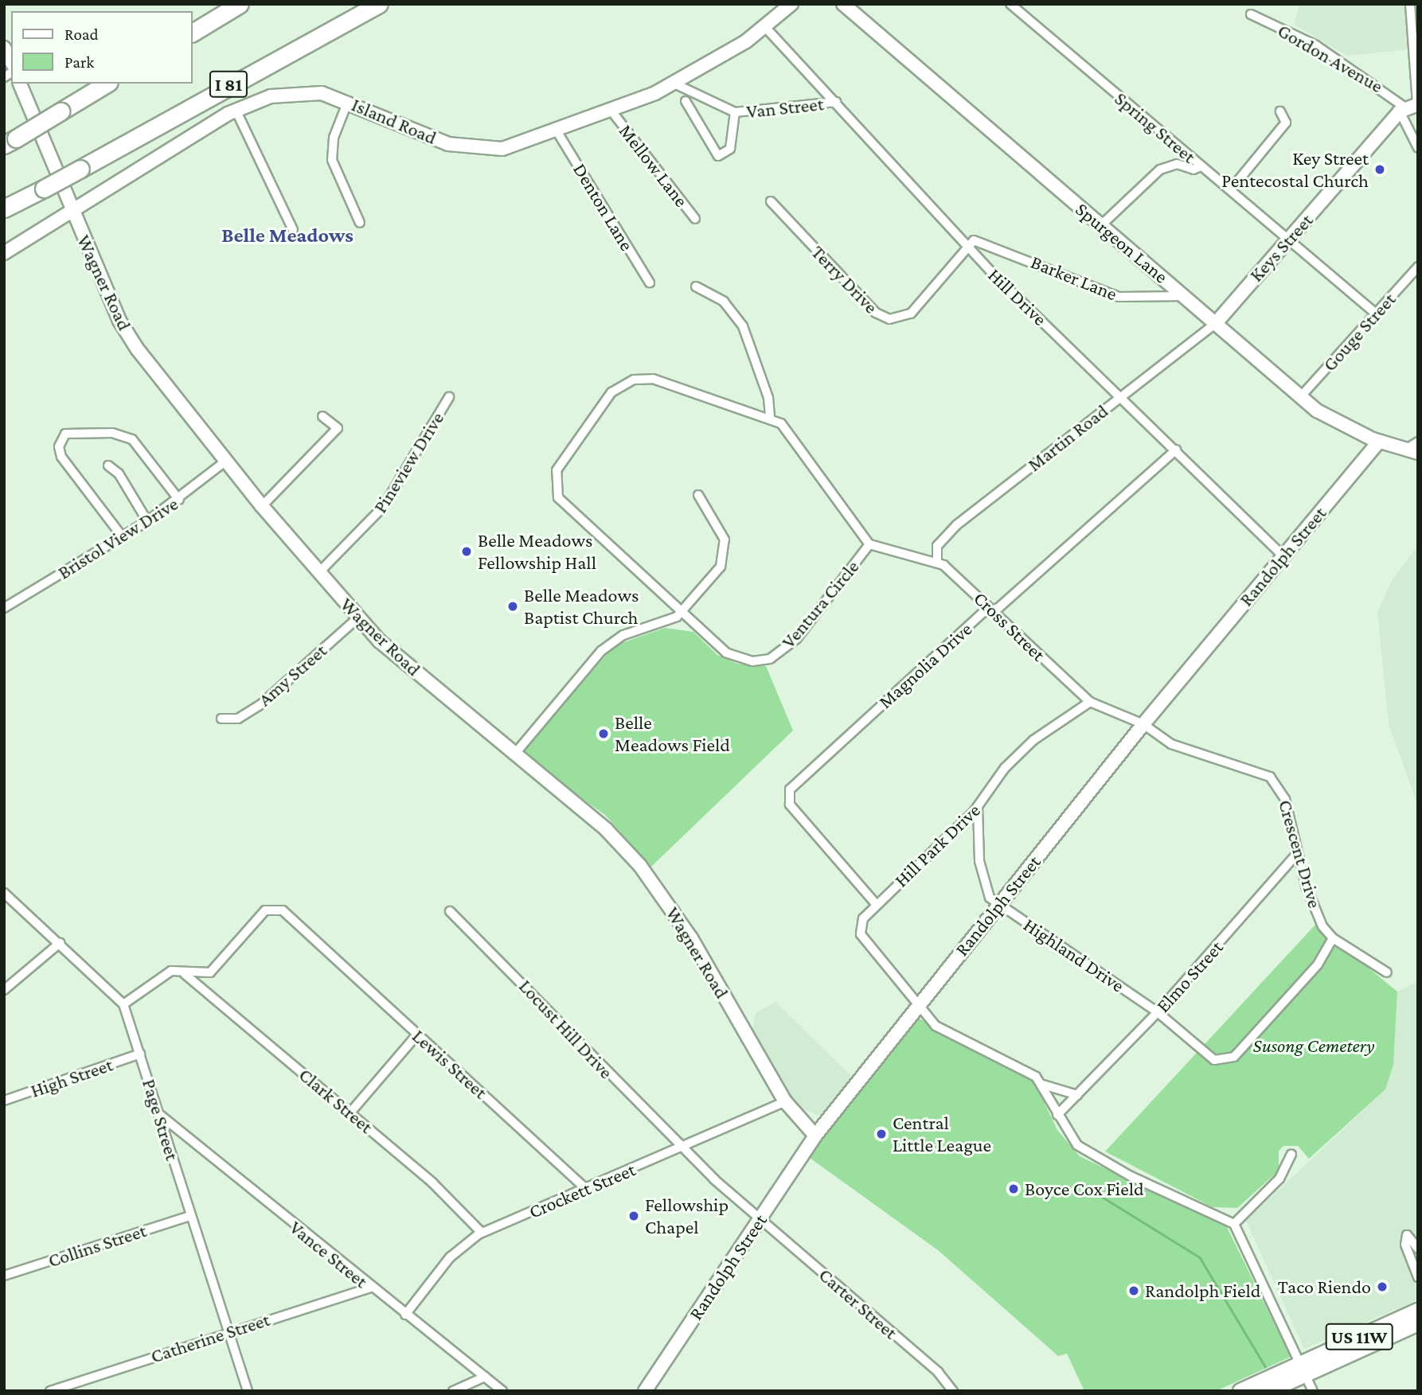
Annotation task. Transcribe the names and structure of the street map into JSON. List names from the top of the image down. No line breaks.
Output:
{"streets":{"highway":["I 81"],"main road":["US 11W"],"street":["Gordon Avenue","Van Street","Island Road","Spring Street","Mellow Lane","Denton Lane","Spurgeon Lane","Keys Street","Barker Lane","Terry Drive","Wagner Road","Hill Drive","Gouge Street","Martin Road","Pineview Drive","Bristol View Drive","Randolph Street","Ventura Circle","Cross Street","Magnolia Drive","Amy Street","Hill Park Drive","Crescent Drive","Highland Drive","Elmo Street","Locust Hill Drive","Lewis Street","High Street","Clark Street","Page Street","Crockett Street","Collins Street","Vance Street","Carter Street","Catherine Street"]},"crossings":[["Gordon Avenue","Keys Street"],["Van Street","Island Road"],["Van Street","Hill Drive"],["Island Road","Mellow Lane"],["Island Road","Denton Lane"],["Island Road","Wagner Road"],["Island Road","Hill Drive"],["Spring Street","Keys Street"],["Spring Street","Gouge Street"],["Spurgeon Lane","Keys Street"],["Spurgeon Lane","Barker Lane"],["Spurgeon Lane","Gouge Street"],["Spurgeon Lane","Martin Road"],["Spurgeon Lane","Randolph Street"],["Keys Street","Martin Road"],["Barker Lane","Terry Drive"],["Barker Lane","Hill Drive"],["Terry Drive","Hill Drive"],["Wagner Road","Pineview Drive"],["Wagner Road","Bristol View Drive"],["Wagner Road","Randolph Street"],["Wagner Road","Amy Street"],["Wagner Road","Crockett Street"],["Hill Drive","Martin Road"],["Hill Drive","Randolph Street"],["Hill Drive","Magnolia Drive"],["Martin Road","Cross Street"],["Randolph Street","Cross Street"],["Randolph Street","Hill Park Drive"],["Randolph Street","Crescent Drive"],["Randolph Street","Highland Drive"],["Randolph Street","Locust Hill Drive"],["Randolph Street","Carter Street"],["Ventura Circle","Cross Street"],["Cross Street","Magnolia Drive"],["Cross Street","Hill Park Drive"],["Cross Street","Crescent Drive"],["Magnolia Drive","Hill Park Drive"],["Hill Park Drive","Highland Drive"],["Crescent Drive","Highland Drive"],["Crescent Drive","Elmo Street"],["Highland Drive","Elmo Street"],["Locust Hill Drive","Crockett Street"],["Locust Hill Drive","Carter Street"],["Lewis Street","Clark Street"],["Lewis Street","Page Street"],["Lewis Street","Crockett Street"],["High Street","Page Street"],["Clark Street","Crockett Street"],["Page Street","Collins Street"],["Page Street","Vance Street"],["Page Street","Catherine Street"],["Crockett Street","Vance Street"],["Vance Street","Catherine Street"]],"districts":["Belle Meadows"],"parks":["Susong Cemetery"],"places":["Key Street Pentecostal Church","Belle Meadows Fellowship Hall","Belle Meadows Baptist Church","Belle Meadows Field","Central Little League","Boyce Cox Field","Fellowship Chapel","Taco Riendo","Randolph Field"],"legend":["Road","Park"]}
